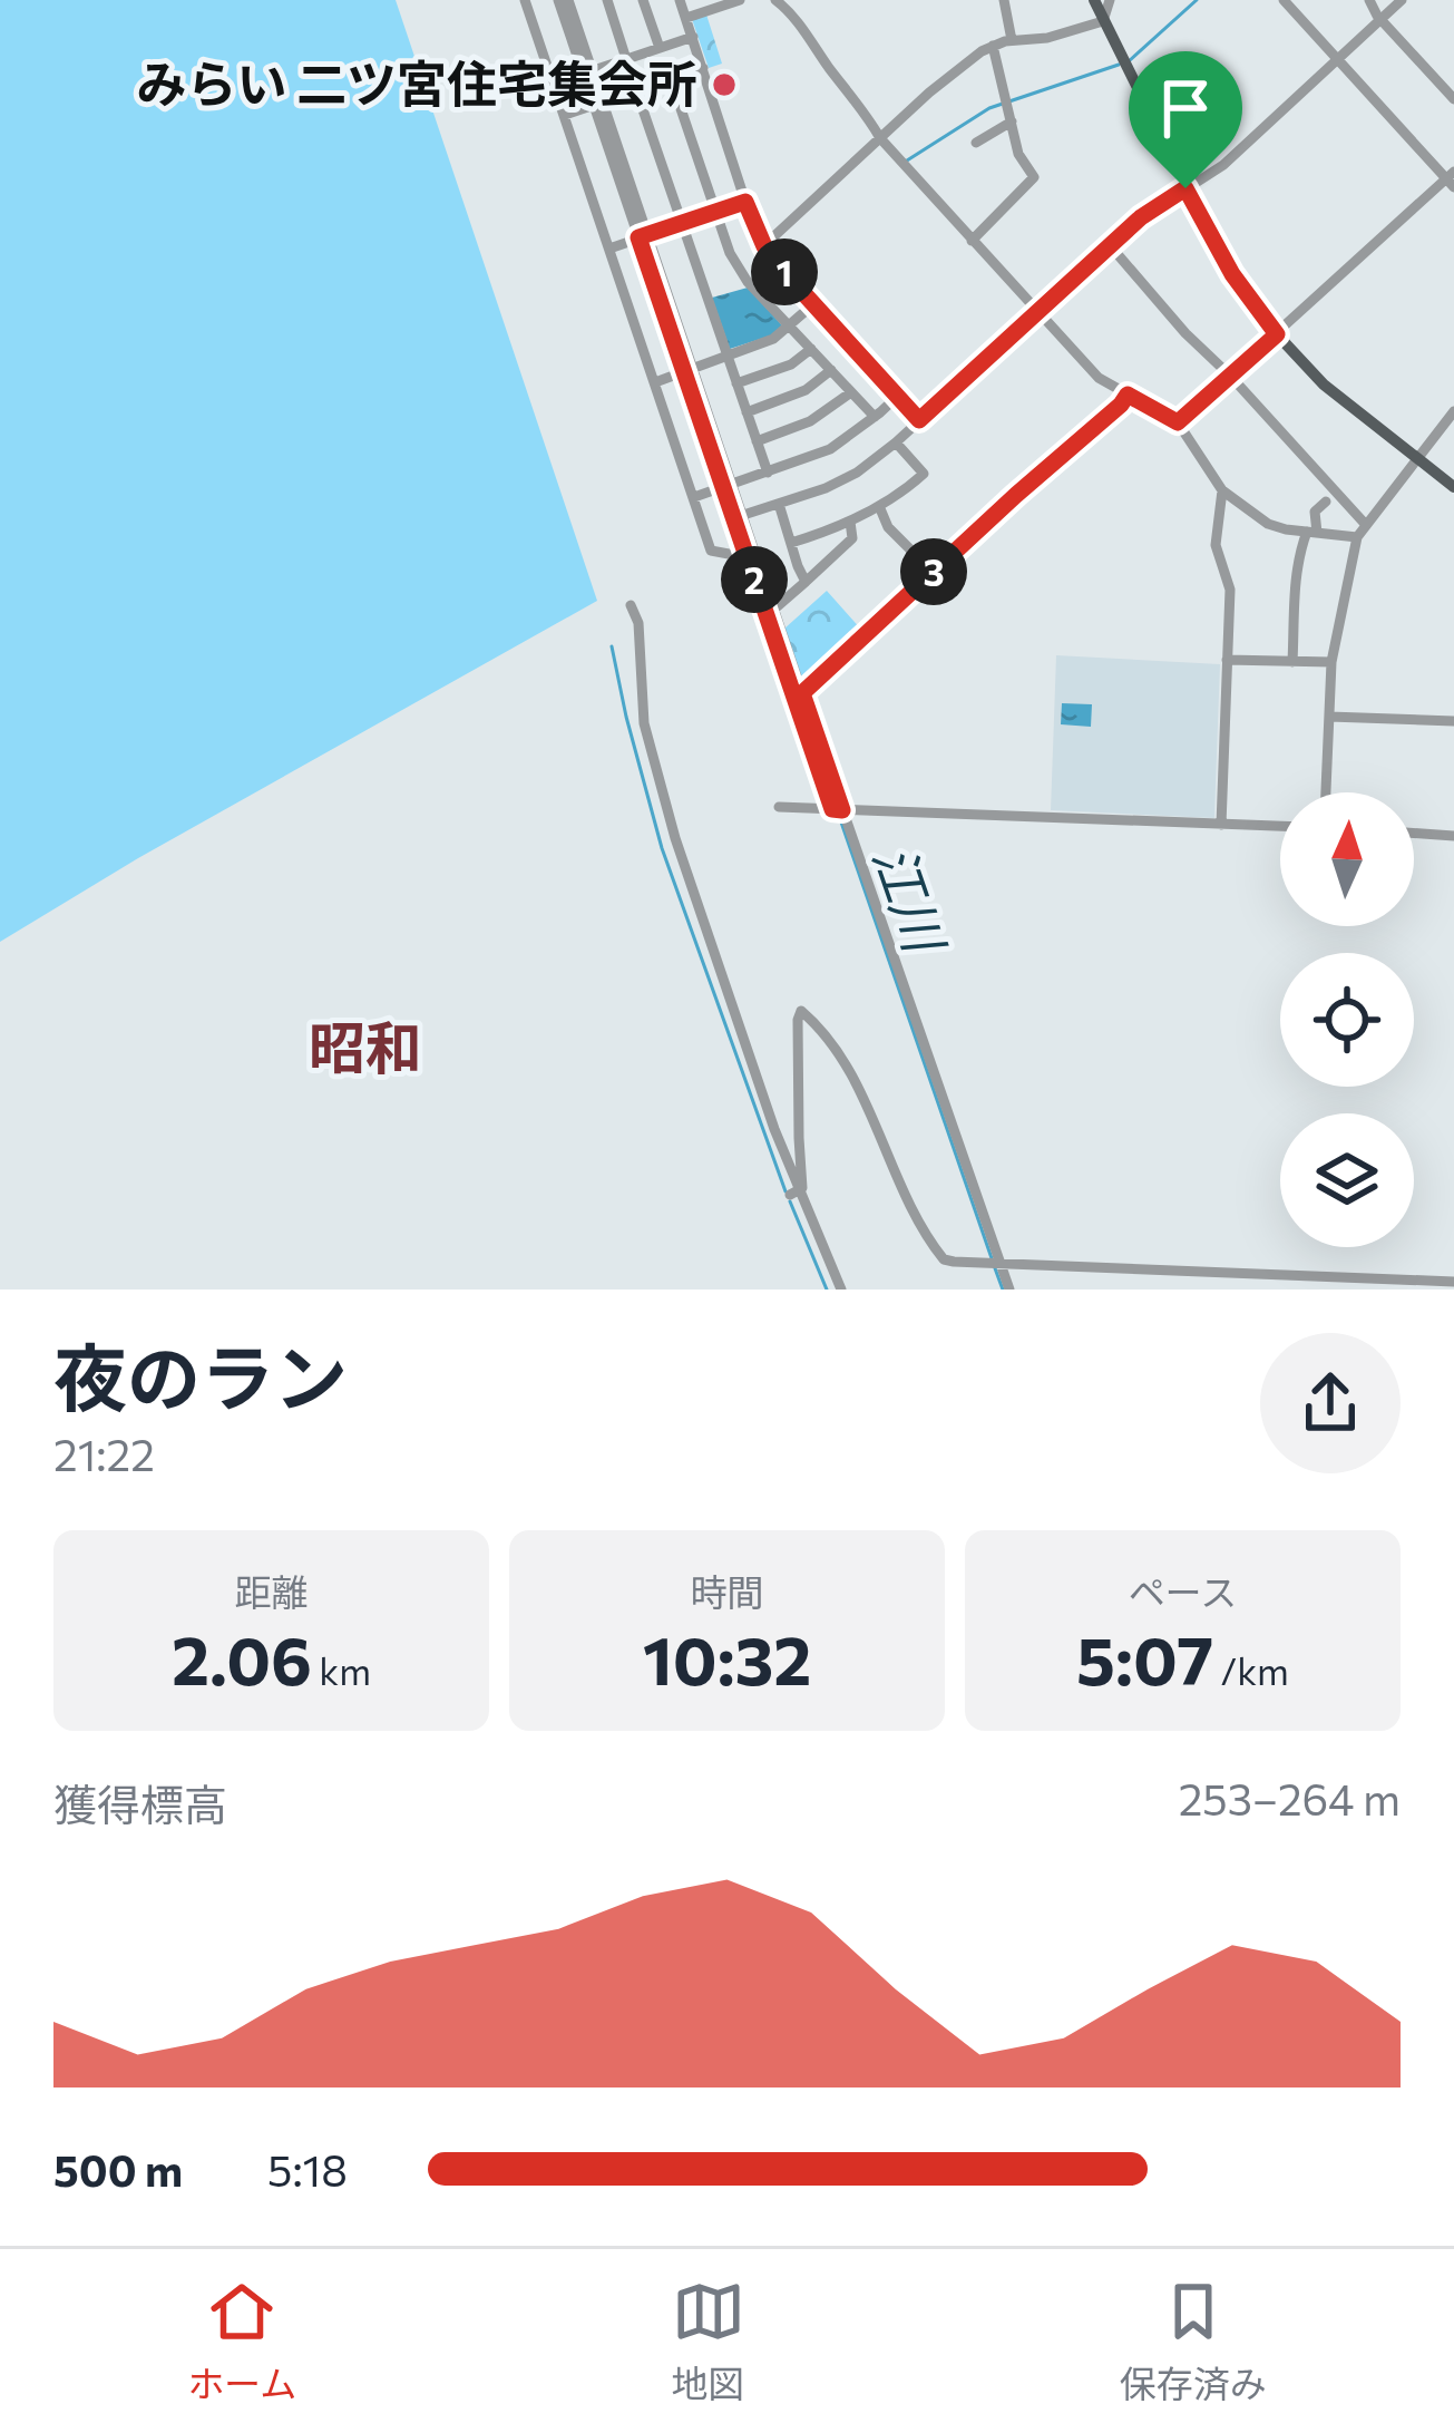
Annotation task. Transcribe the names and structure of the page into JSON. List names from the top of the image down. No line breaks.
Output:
{"districts":["昭和"],"water":["江川"],"places":["みらい 二ツ宮住宅集会所"],"north":"top","page":{"pins":["1","3","2"],"heading":["夜のラン","21:22"],"stats":[["距離","2.06 km"],["時間","10:32"],["ペース","5:07 /km"]],"chart":["獲得標高","253–264 m"],"list":[{"name":"500 m","note":"5:18"}],"tabs":["ホーム","地図","保存済み"]}}
